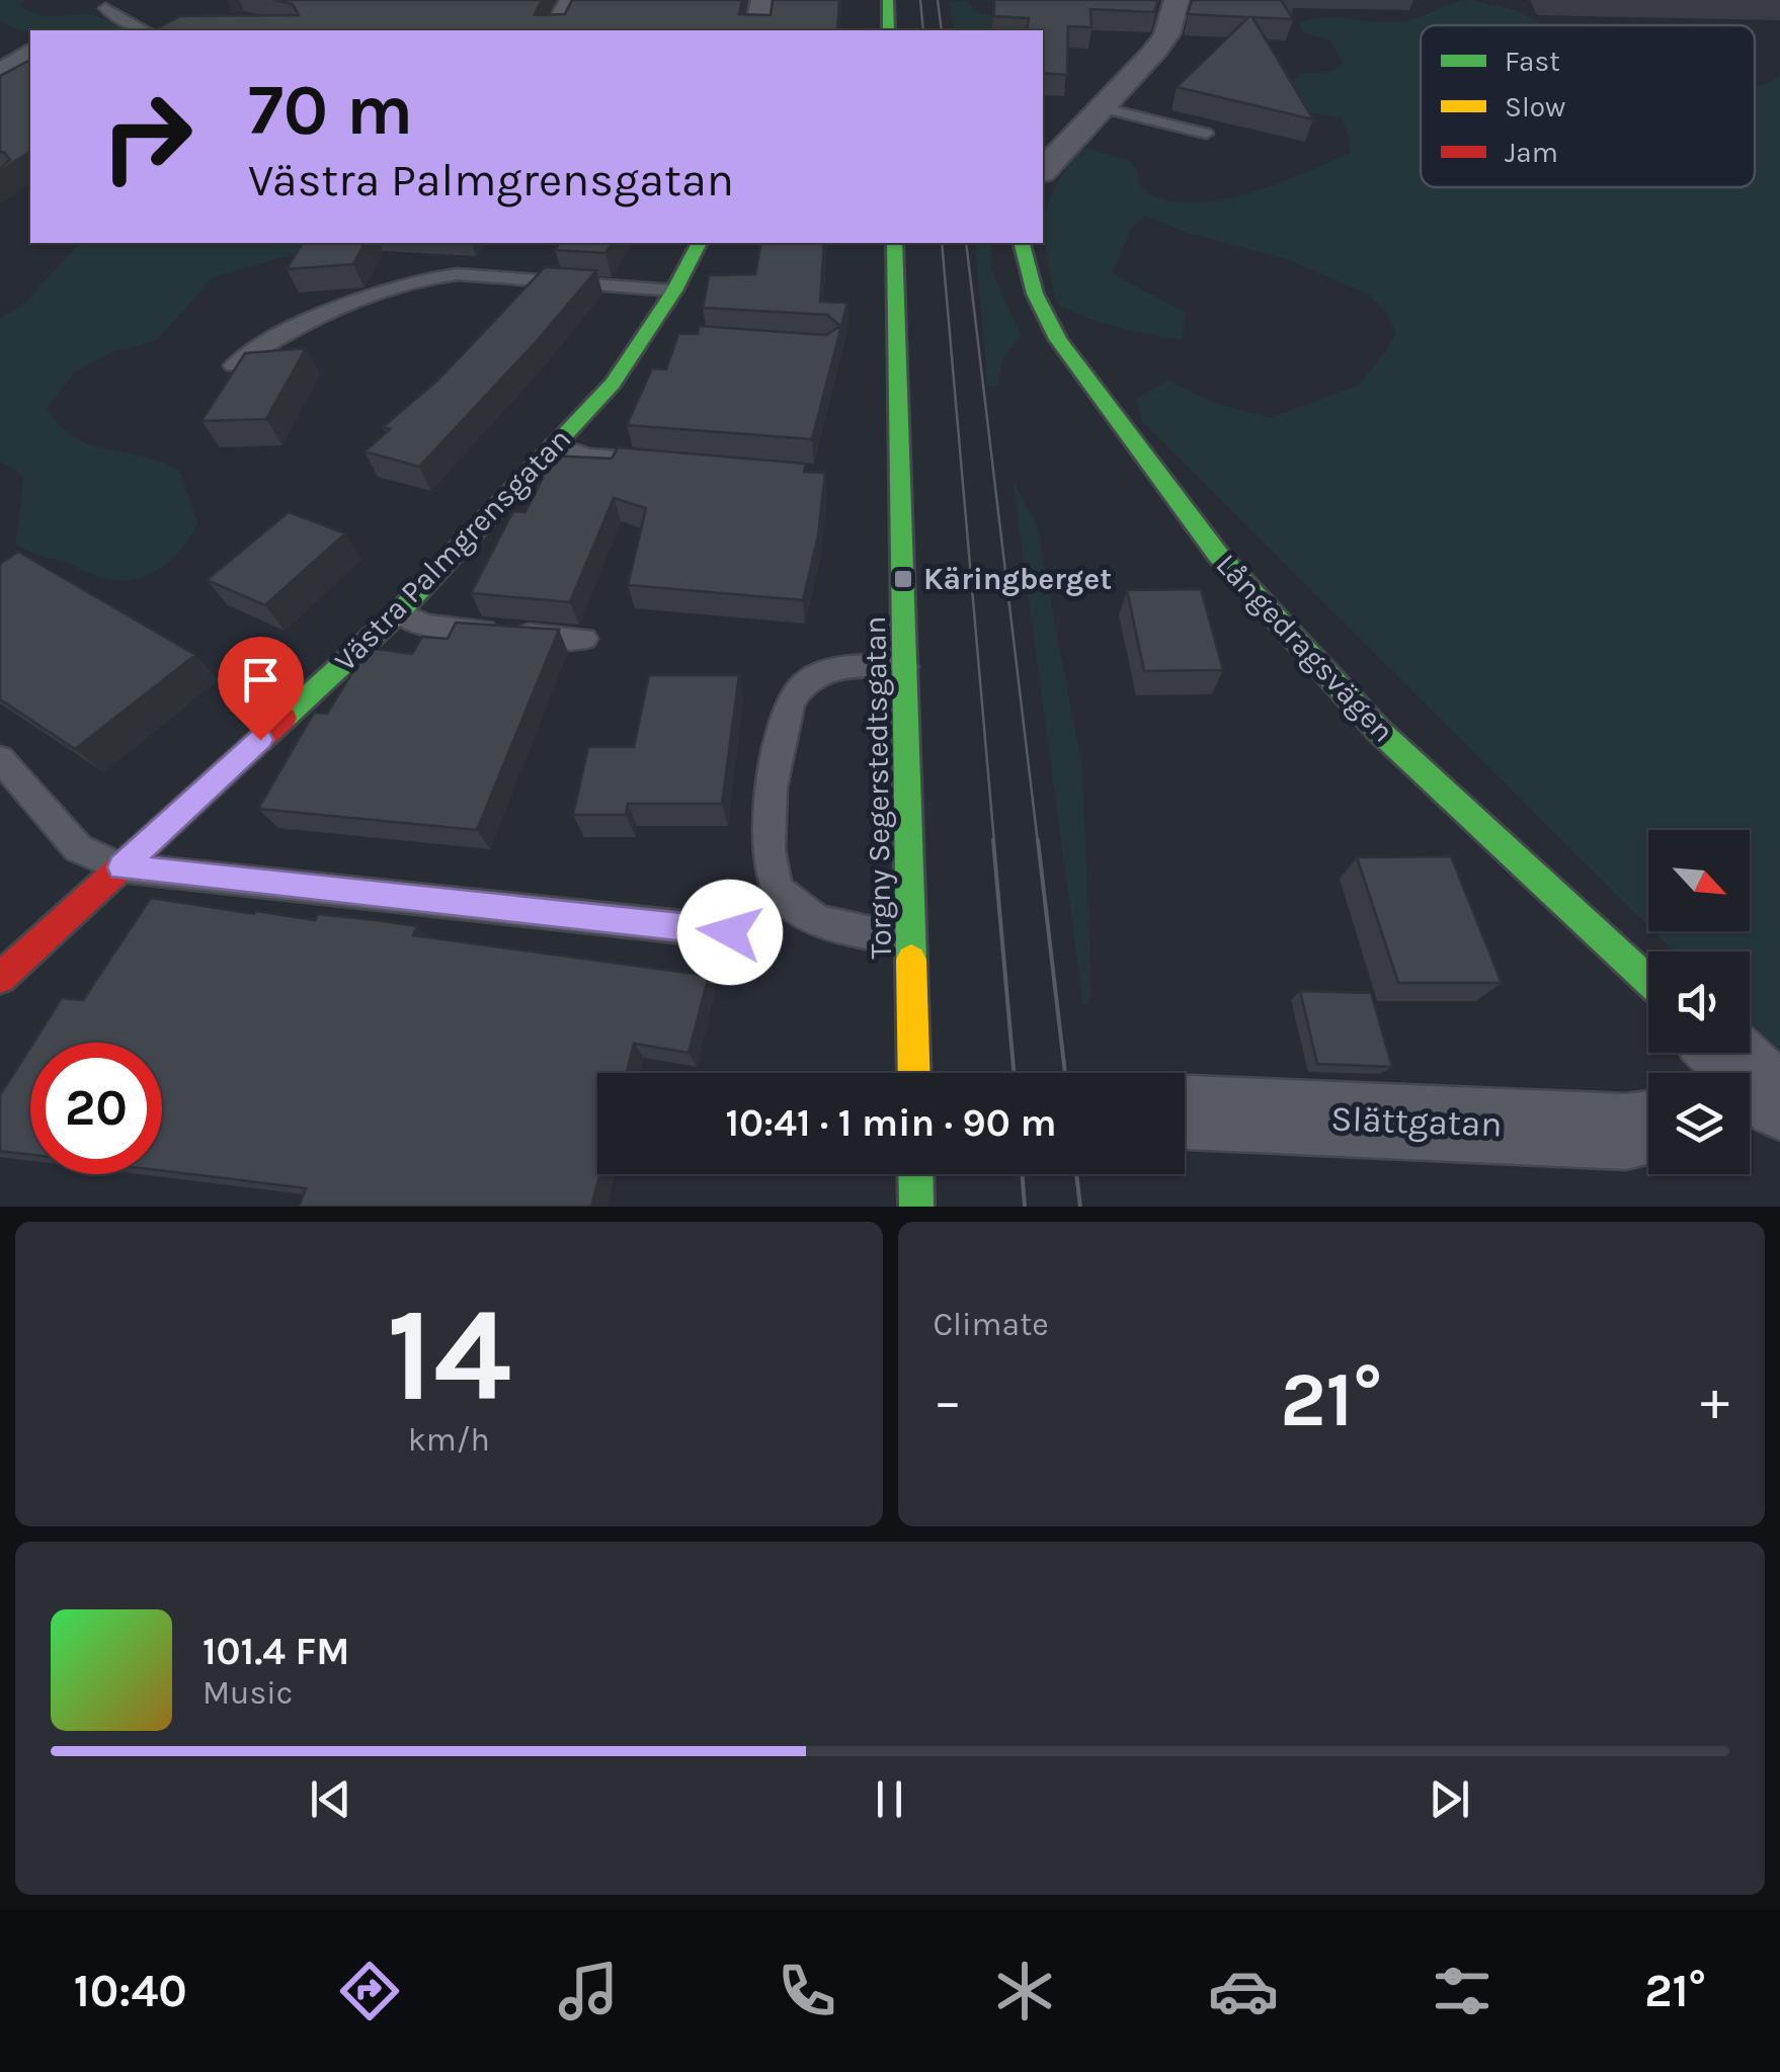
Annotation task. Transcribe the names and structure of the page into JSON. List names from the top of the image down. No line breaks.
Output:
{"streets":{"street":["Västra Palmgrensgatan","Långedragsvägen","Torgny Segerstedtsgatan","Slättgatan"]},"places":{"transit":["Käringberget"]},"legend":["Fast","Slow","Jam"],"north":"bottom right","page":{"turn":["70 m","Västra Palmgrensgatan"],"limit":"20","trip":"10:41 · 1 min · 90 m","tile":[["14","km/h"],"Climate"],"heat":["−","21°","+"],"song":["101.4 FM","Music"],"tabs":["10:40","21°"]}}
